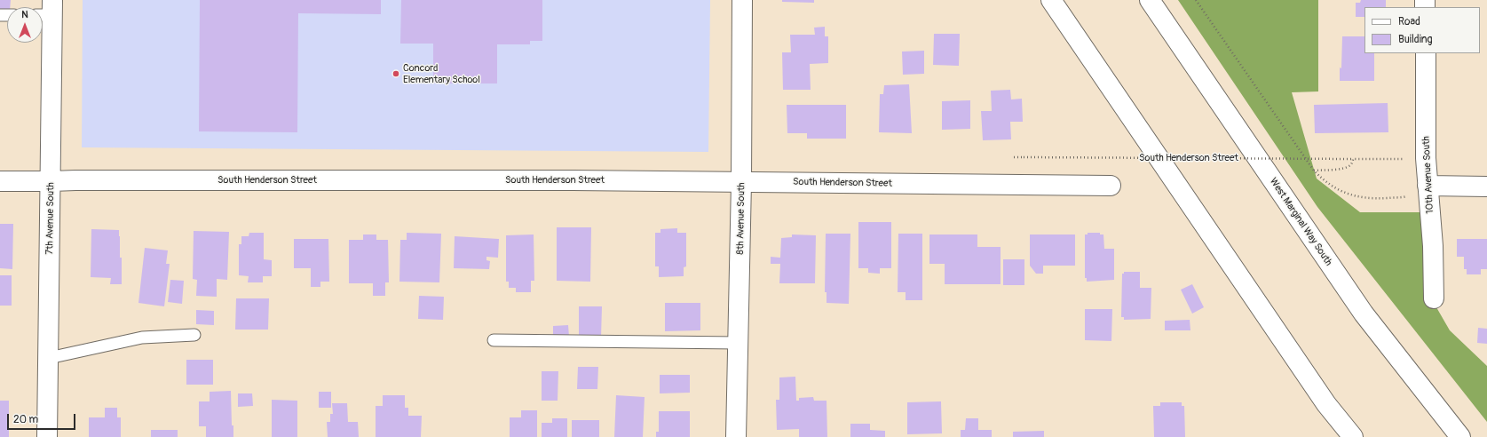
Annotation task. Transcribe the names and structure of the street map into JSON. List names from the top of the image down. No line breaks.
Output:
{"streets":{"main road":["South Henderson Street","10th Avenue South","7th Avenue South","8th Avenue South","West Marginal Way South"]},"crossings":[["South Henderson Street","7th Avenue South"],["South Henderson Street","8th Avenue South"]],"places":["Concord Elementary School"],"legend":["Road","Building"],"scale_bar":"20 m","north":"top"}
